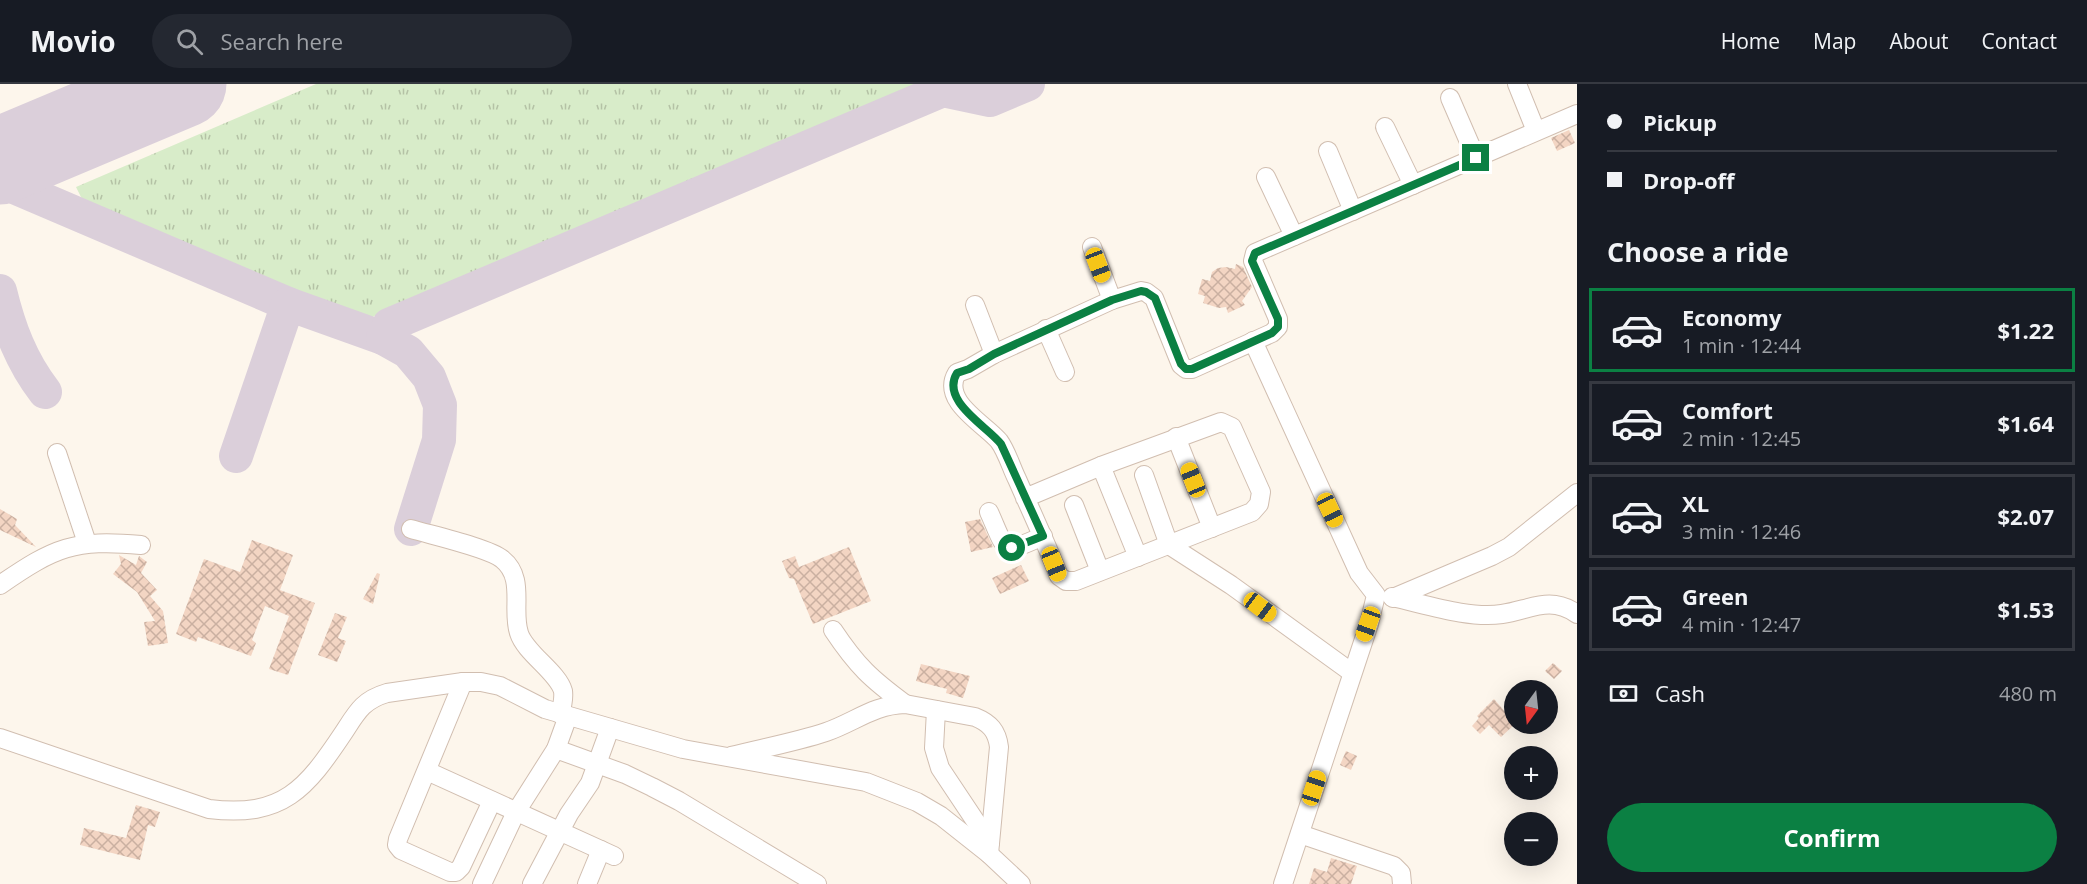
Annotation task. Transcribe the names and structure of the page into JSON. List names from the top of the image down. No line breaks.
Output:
{"north":"bottom","page":{"header":"Movio","search":"Search here","nav":["Home","Map","About","Contact"],"banner":["Pickup","Drop-off"],"heading":"Choose a ride","list":[{"name":"Economy","note":"1 min · 12:44","value":"$1.22"},{"name":"Comfort","note":"2 min · 12:45","value":"$1.64"},{"name":"XL","note":"3 min · 12:46","value":"$2.07"},{"name":"Green","note":"4 min · 12:47","value":"$1.53"}],"pay":["Cash","480 m"],"map_buttons":["+","−"],"buttons":"Confirm"}}
